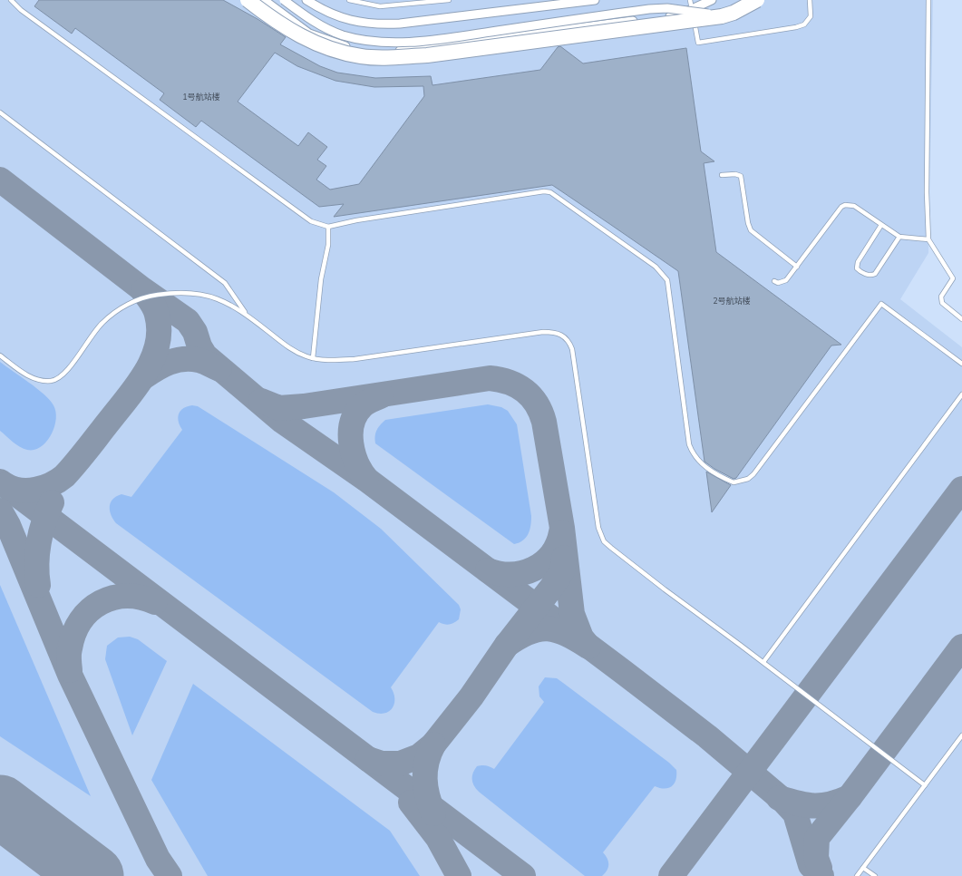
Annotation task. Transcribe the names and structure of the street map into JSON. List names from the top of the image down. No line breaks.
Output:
{"house_numbers":["1号航站楼","2号航站楼"]}
